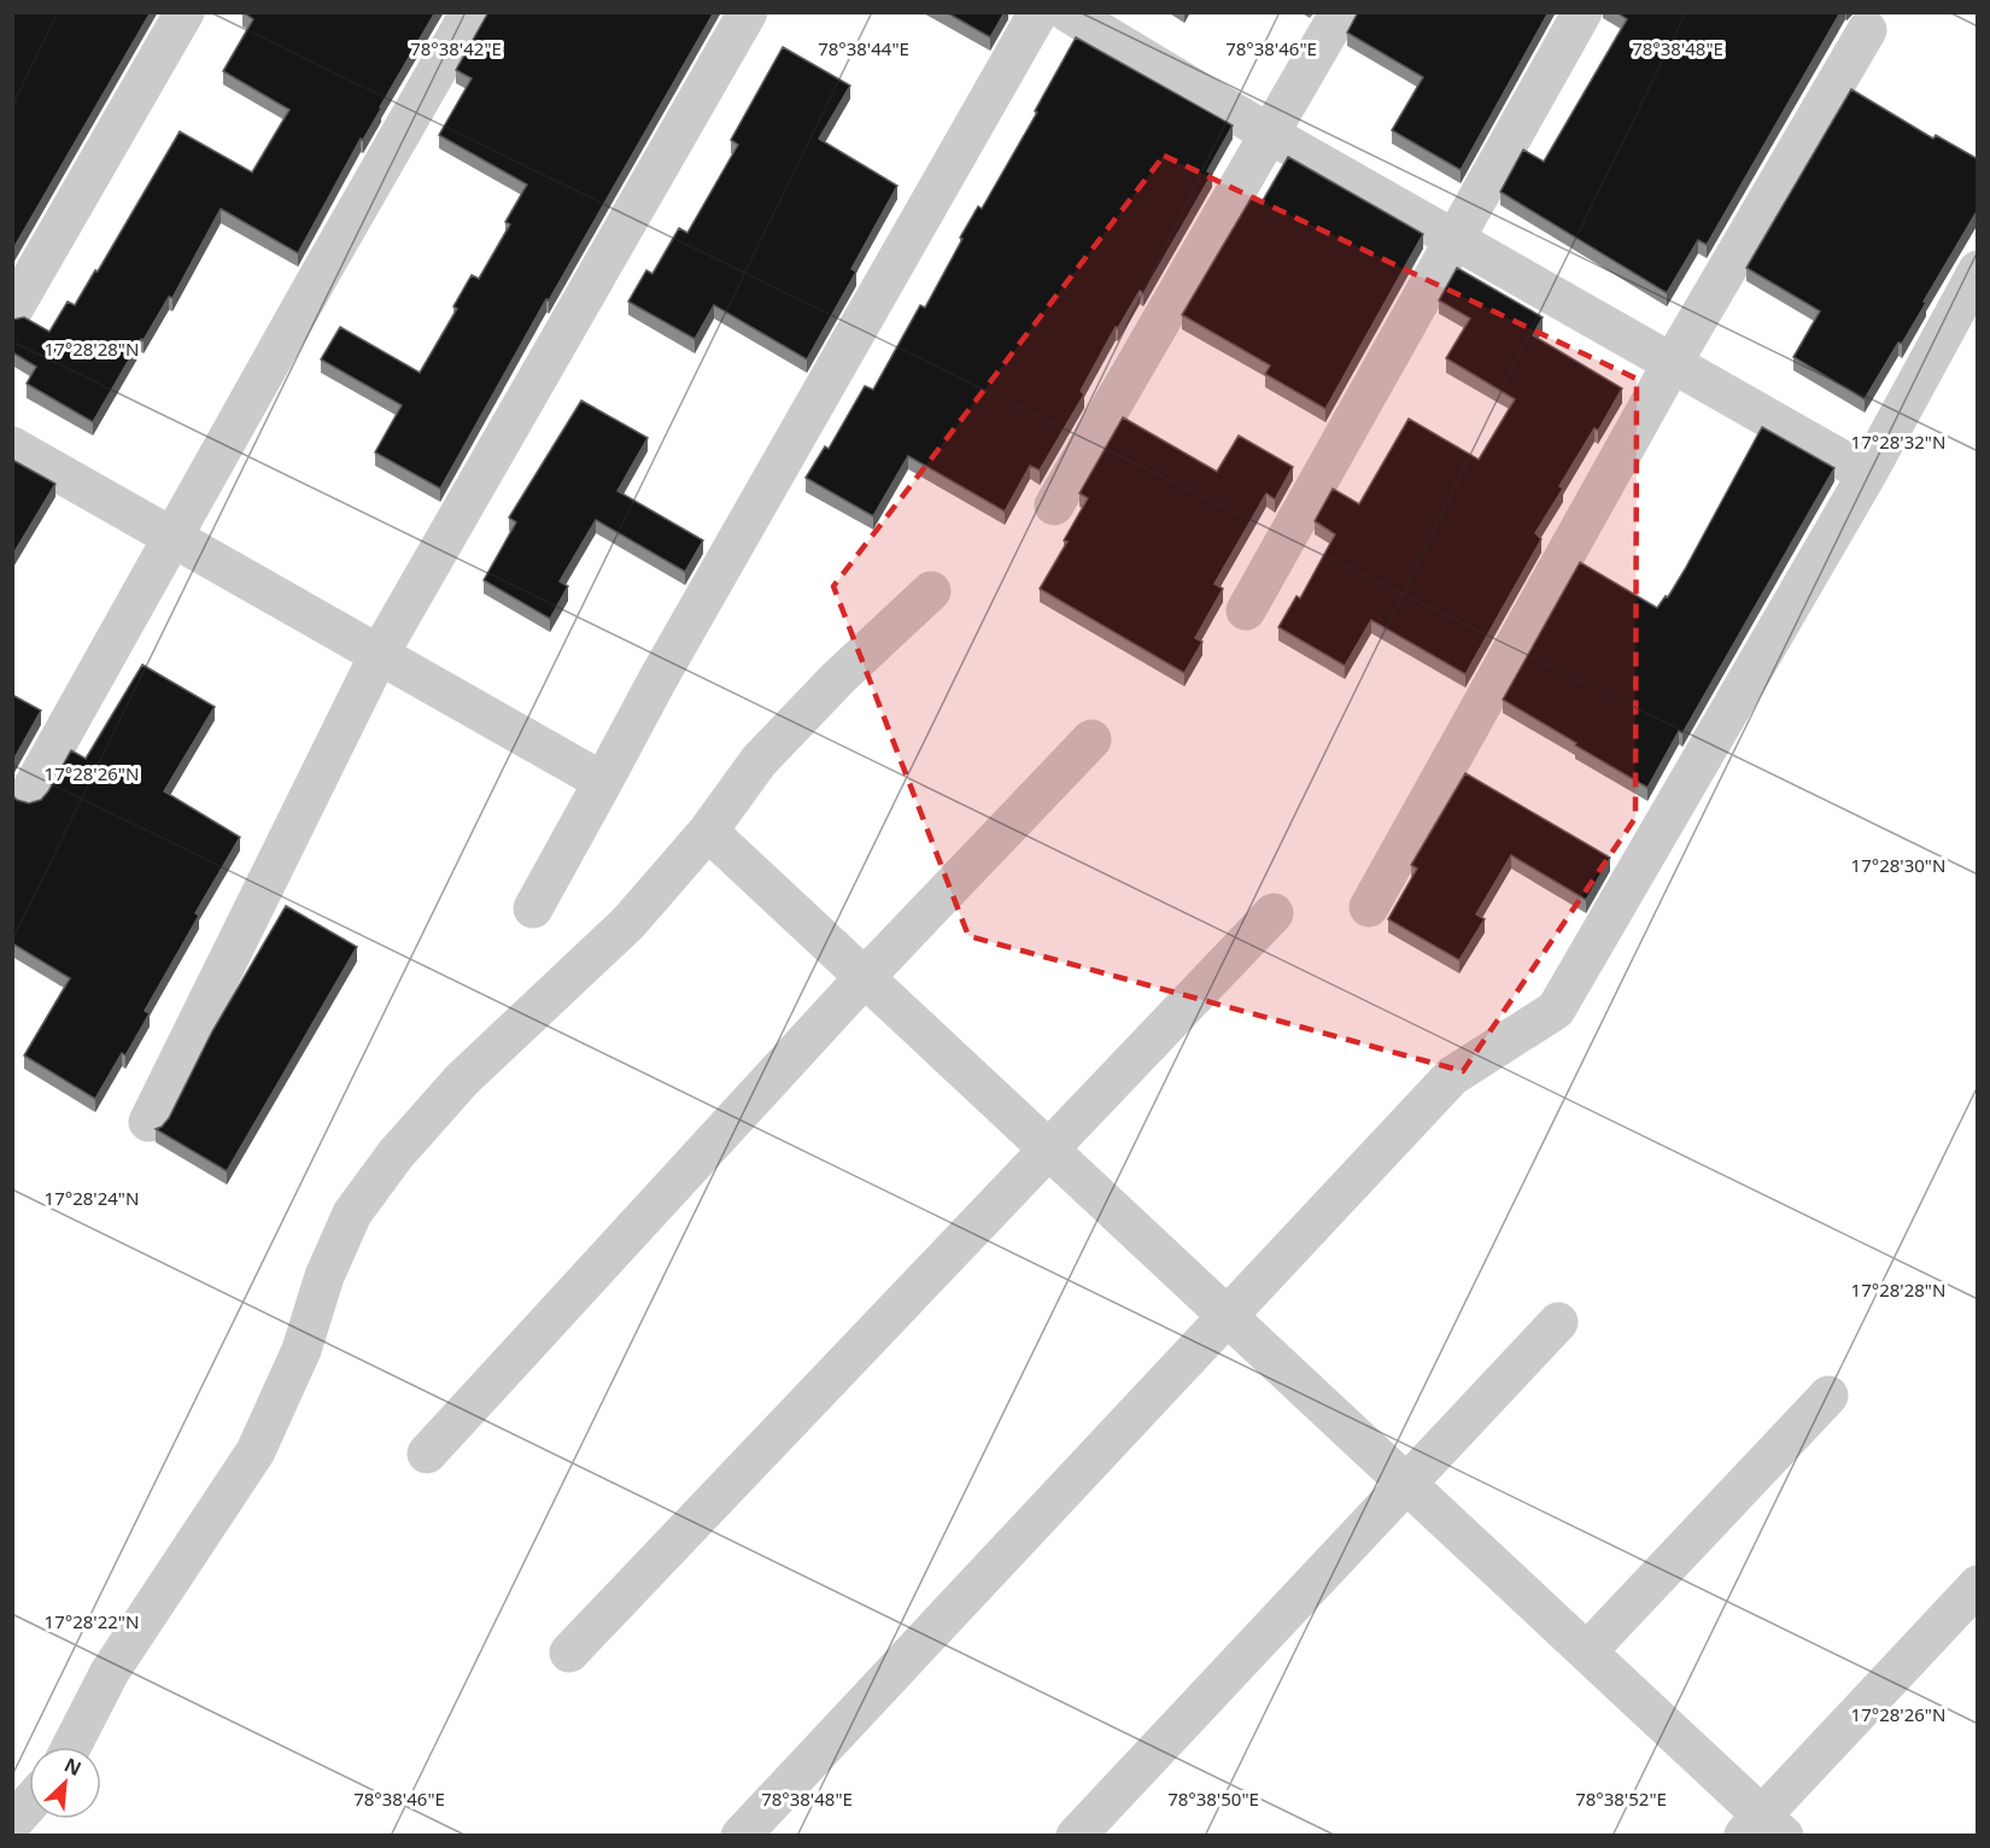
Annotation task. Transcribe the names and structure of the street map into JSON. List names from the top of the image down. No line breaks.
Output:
{"north":"top right","coordinates":["78°38'42\"E","78°38'44\"E","78°38'46\"E","78°38'48\"E","17°28'28\"N","17°28'32\"N","17°28'26\"N","17°28'30\"N","17°28'24\"N","17°28'22\"N","78°38'50\"E","78°38'52\"E"]}
